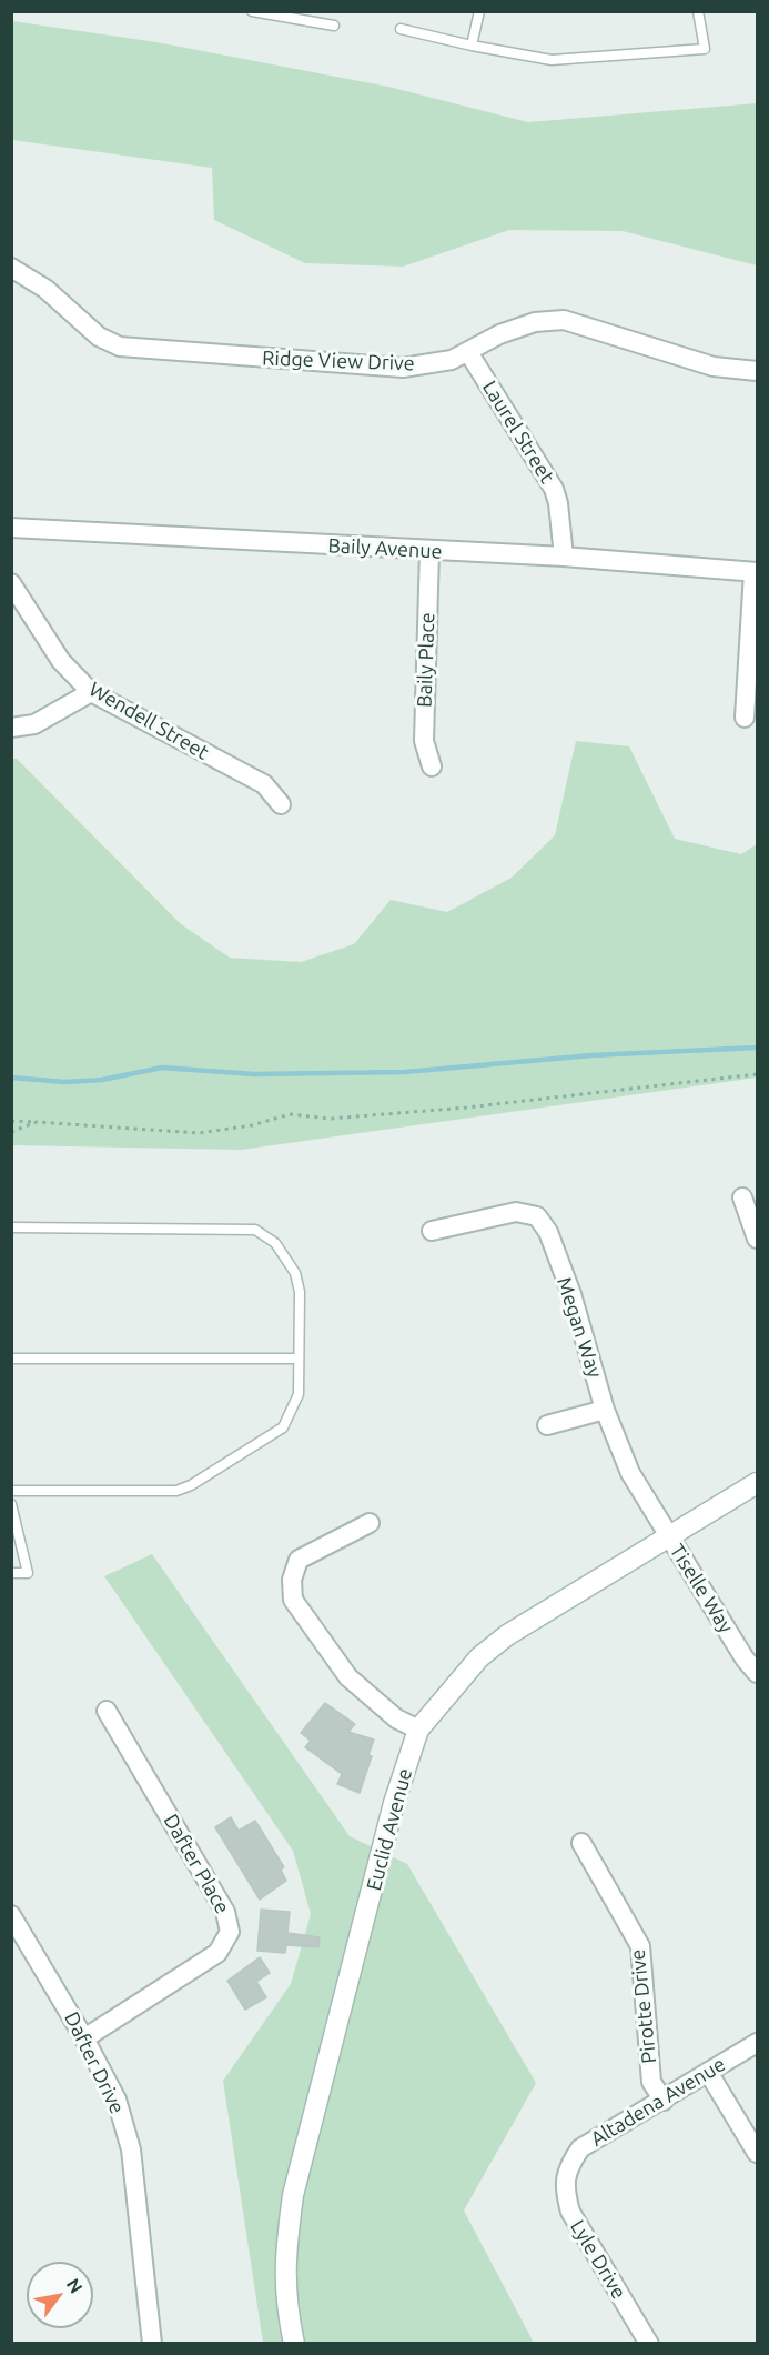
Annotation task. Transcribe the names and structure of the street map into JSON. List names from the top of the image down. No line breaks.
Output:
{"streets":{"main road":["Euclid Avenue"],"street":["Ridge View Drive","Laurel Street","Baily Avenue","Baily Place","Wendell Street","Megan Way","Tiselle Way","Dafter Place","Pirotte Drive","Dafter Drive","Altadena Avenue","Lyle Drive"]},"crossings":[["Ridge View Drive","Laurel Street"],["Laurel Street","Baily Avenue"],["Baily Avenue","Baily Place"],["Megan Way","Tiselle Way"],["Megan Way","Euclid Avenue"],["Tiselle Way","Euclid Avenue"],["Dafter Place","Dafter Drive"],["Pirotte Drive","Altadena Avenue"],["Altadena Avenue","Lyle Drive"]],"north":"top right"}
